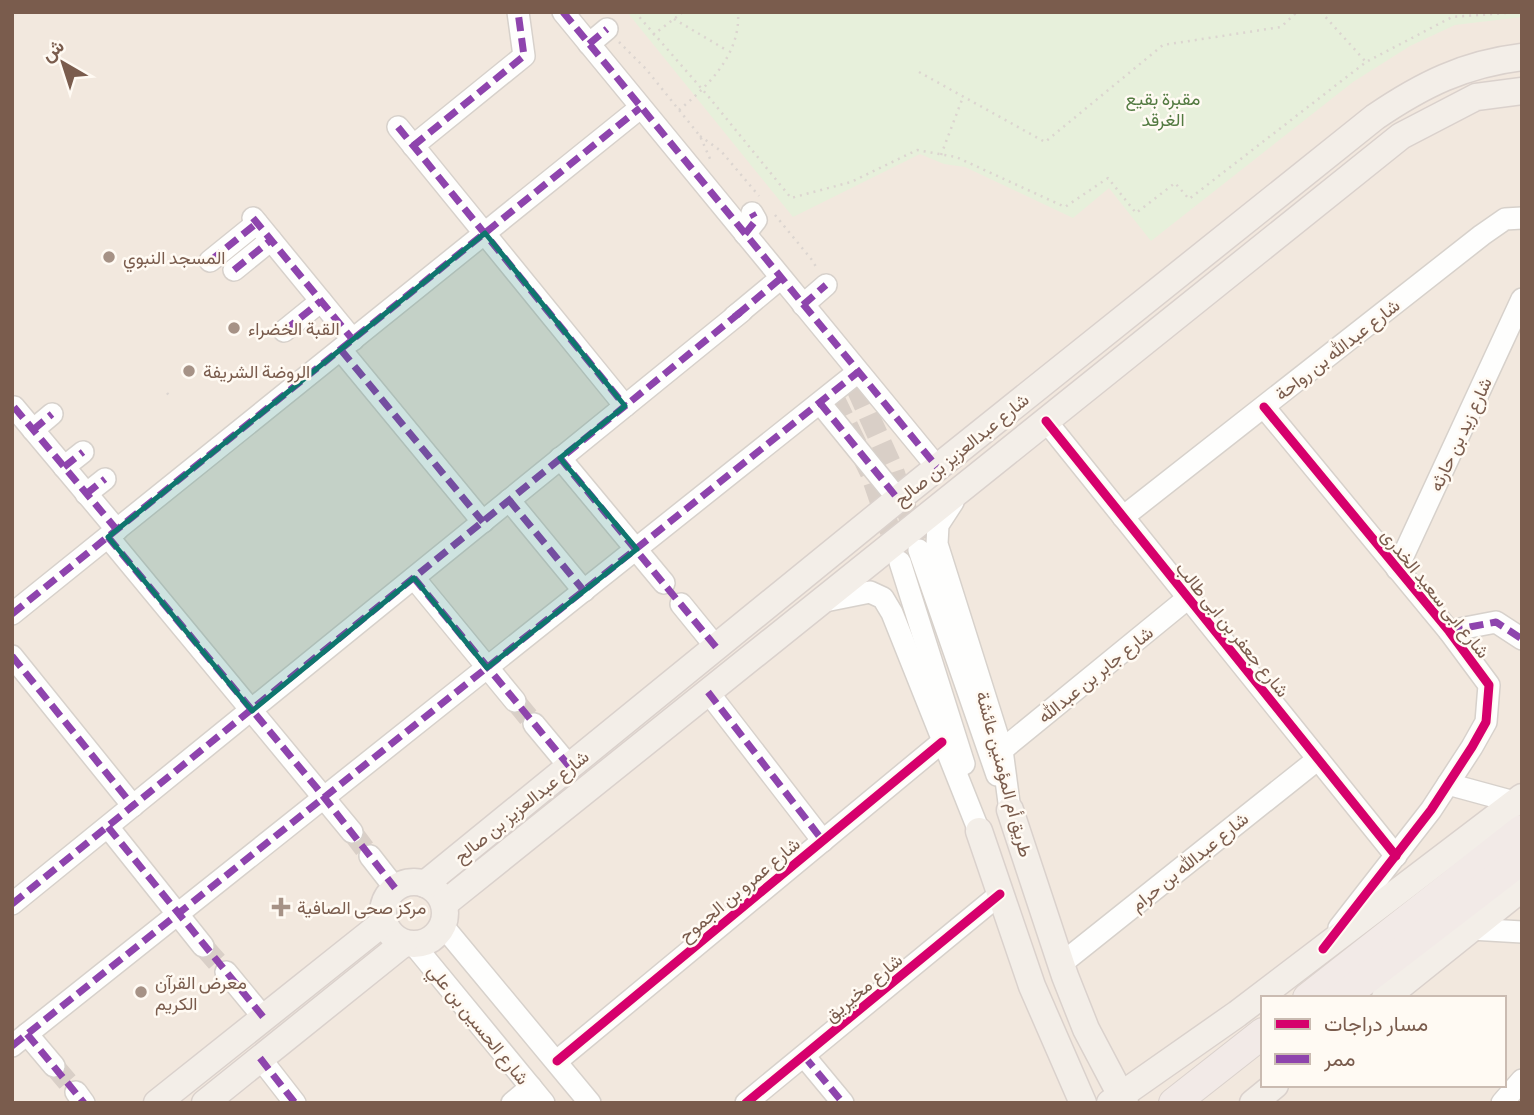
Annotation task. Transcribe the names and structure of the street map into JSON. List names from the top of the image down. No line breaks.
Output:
{"streets":{"main road":["شارع عبدالعزيز بن صالح","طريق أم المؤمنين عائشة"],"street":["شارع عبدالله بن رواحة","شارع زيد بن حارثه","شارع ابى سعيد الخدرى","شارع جعفر بن ابى طالب","شارع جابر بن عبدالله","شارع عبدالله بن حرام","شارع عمرو بن الجموح","شارع مخيريق","شارع الحسين بن علي"]},"crossings":[["شارع عبدالله بن رواحة","شارع ابى سعيد الخدرى"],["شارع عبدالله بن رواحة","شارع جعفر بن ابى طالب"],["شارع زيد بن حارثه","شارع ابى سعيد الخدرى"],["شارع عبدالعزيز بن صالح","شارع جعفر بن ابى طالب"],["شارع عبدالعزيز بن صالح","طريق أم المؤمنين عائشة"],["شارع عبدالعزيز بن صالح","شارع الحسين بن علي"],["شارع ابى سعيد الخدرى","شارع جعفر بن ابى طالب"],["شارع جعفر بن ابى طالب","شارع جابر بن عبدالله"],["شارع جعفر بن ابى طالب","شارع عبدالله بن حرام"],["شارع جابر بن عبدالله","طريق أم المؤمنين عائشة"],["طريق أم المؤمنين عائشة","شارع عبدالله بن حرام"],["شارع عمرو بن الجموح","شارع الحسين بن علي"]],"parks":["مقبرة بقيع الغرقد"],"places":{"other":["المسجد النبوي","القبة الخضراء","الروضة الشريفة","معرض القرآن الكريم"],"health":["مركز صحى الصافية"]},"legend":["مسار دراجات","ممر"],"north":"top left"}
